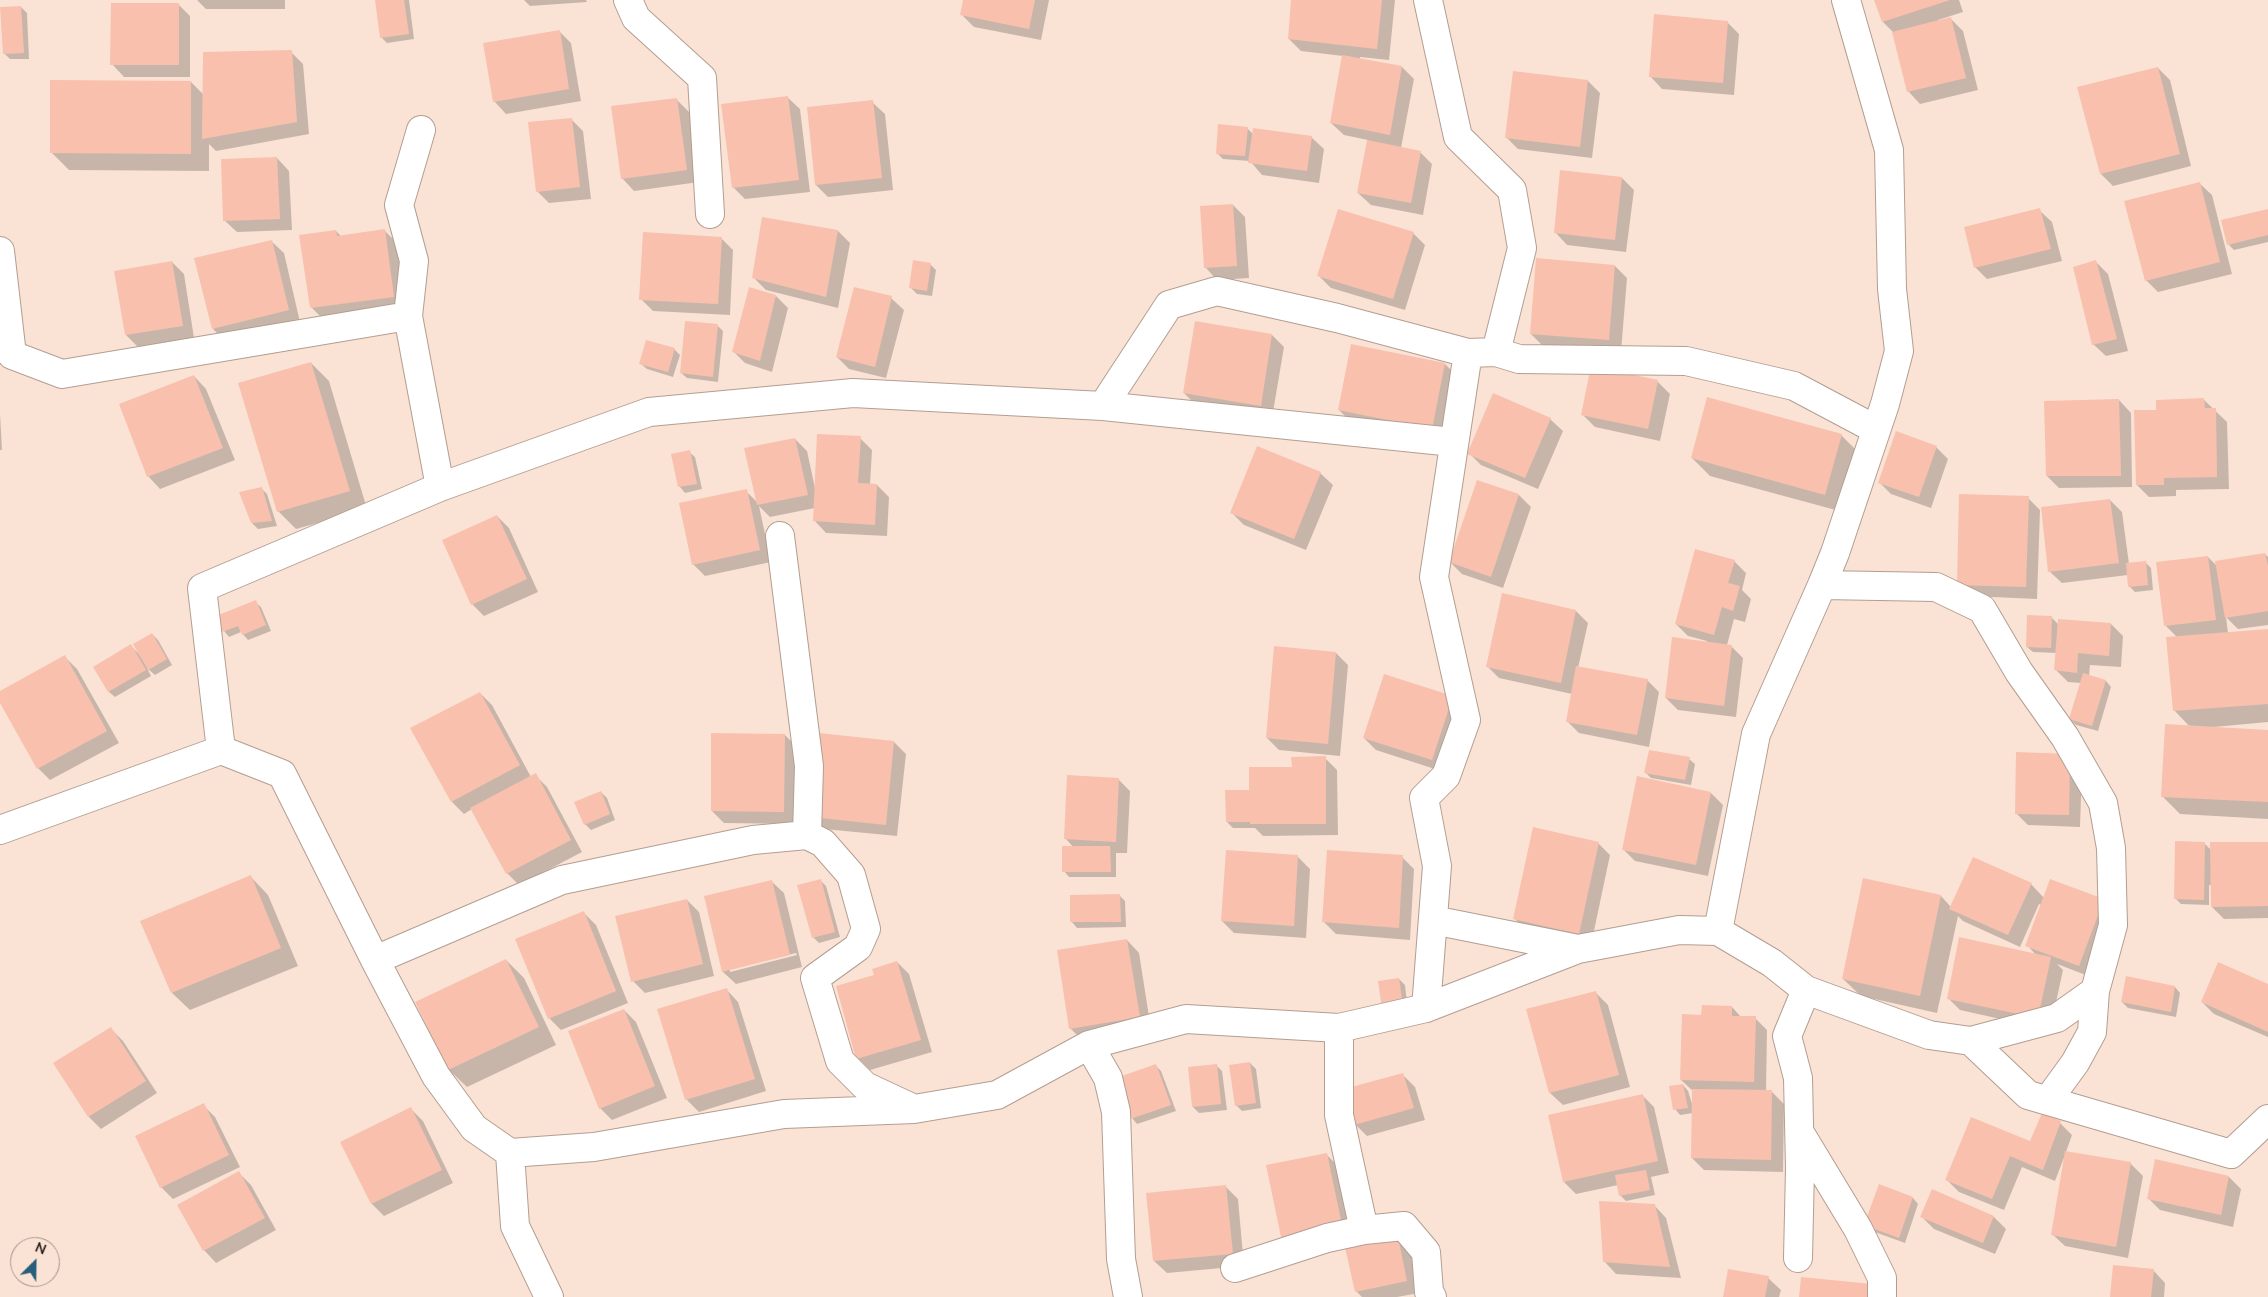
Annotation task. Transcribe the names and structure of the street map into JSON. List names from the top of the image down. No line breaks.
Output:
{"north":"top right"}
